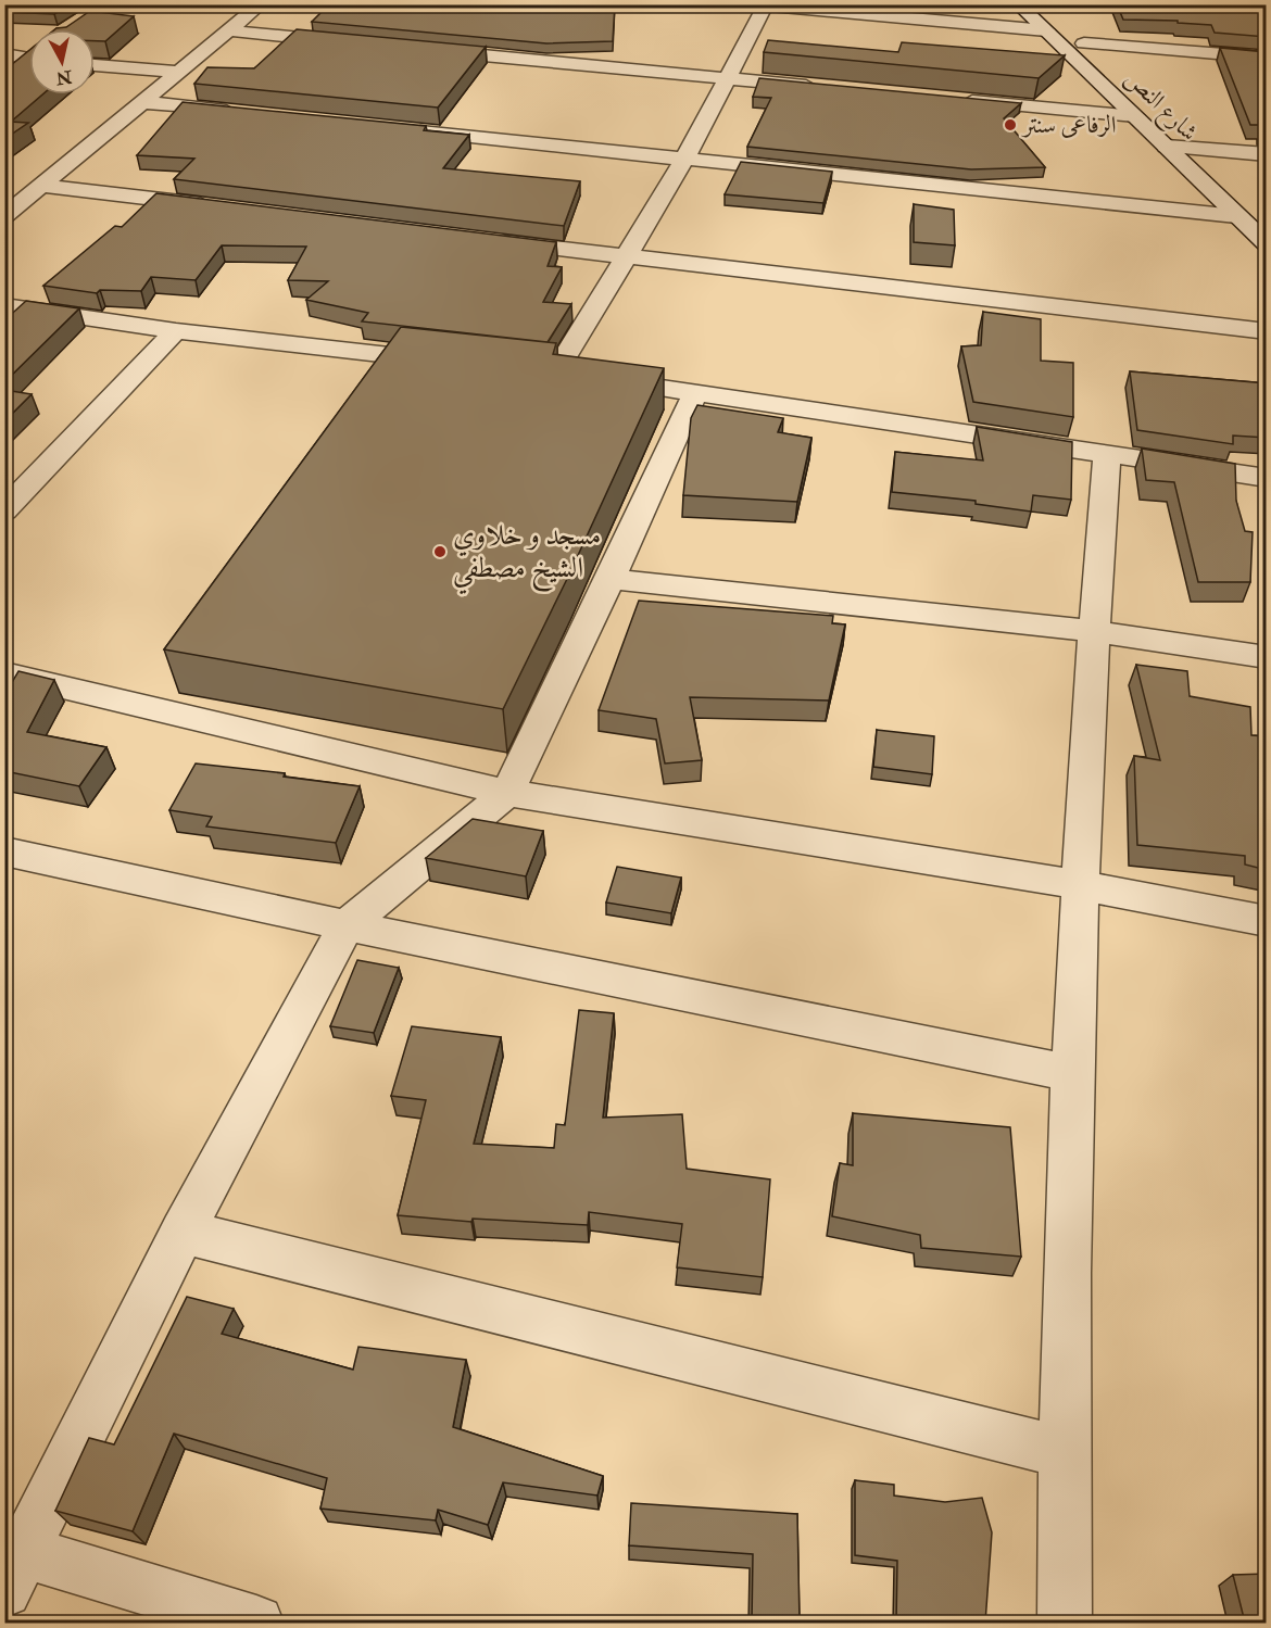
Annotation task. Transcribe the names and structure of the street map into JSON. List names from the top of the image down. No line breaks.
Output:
{"streets":{"street":["شارع النص"]},"places":["الرفاعى سنتر","مسجد و خلاوي الشيخ مصطفي"],"north":"bottom"}
